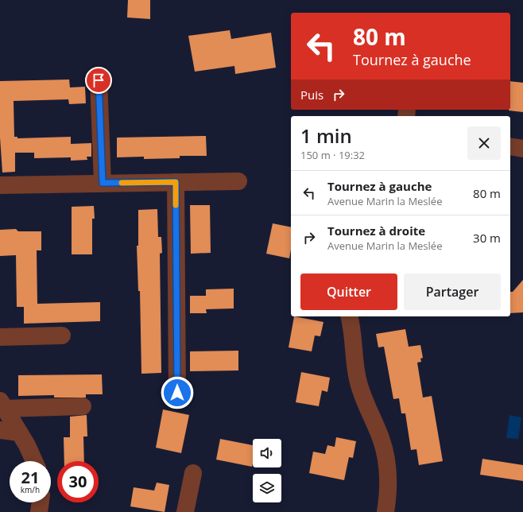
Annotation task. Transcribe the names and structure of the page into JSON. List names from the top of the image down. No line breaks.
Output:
{"page":{"turn":["80 m","Tournez à gauche"],"then":"Puis","heading":["1 min","150 m · 19:32"],"list":[{"name":"Tournez à gauche","note":"Avenue Marin la Meslée","value":"80 m"},{"name":"Tournez à droite","note":"Avenue Marin la Meslée","value":"30 m"}],"buttons":["Quitter","Partager"],"speed":"21 km/h","limit":"30"}}
